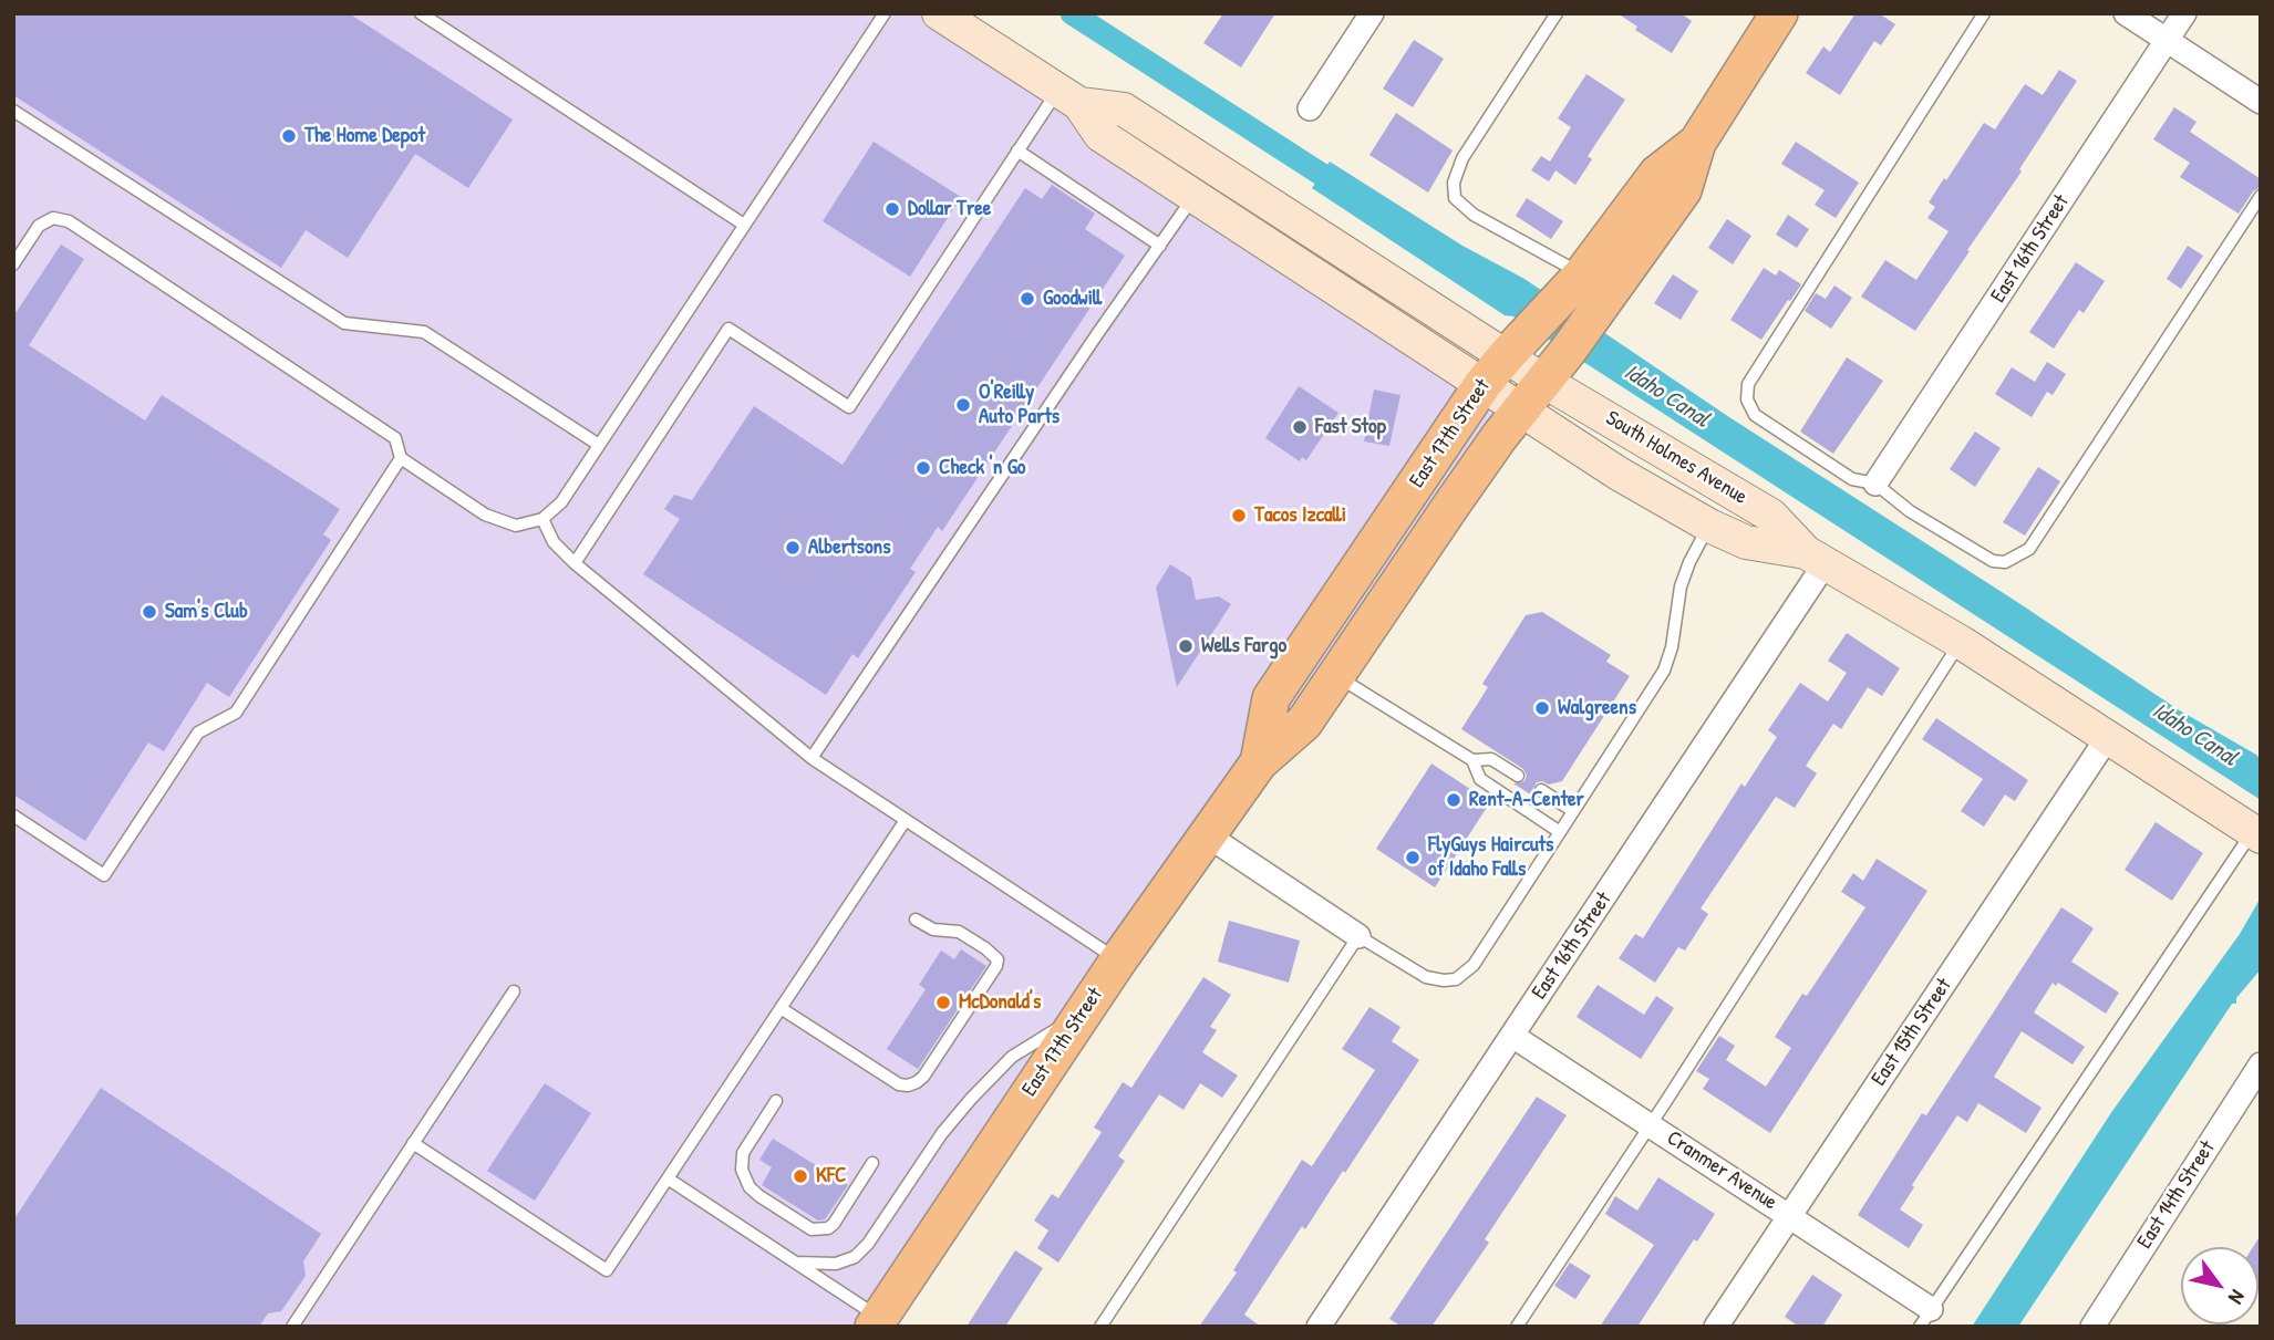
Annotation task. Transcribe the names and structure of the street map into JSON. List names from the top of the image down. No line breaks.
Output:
{"streets":{"main road":["East 17th Street","South Holmes Avenue"],"street":["East 16th Street","East 15th Street","Cranmer Avenue","East 14th Street"]},"crossings":[["East 16th Street","South Holmes Avenue"],["East 16th Street","Cranmer Avenue"],["East 17th Street","South Holmes Avenue"],["South Holmes Avenue","East 15th Street"],["East 15th Street","Cranmer Avenue"]],"water":["Idaho Canal"],"places":["The Home Depot","Dollar Tree","Goodwill","O'Reilly Auto Parts","Fast Stop","Check 'n Go","Tacos Izcalli","Albertsons","Sam's Club","Wells Fargo","Walgreens","Rent-A-Center","FlyGuys Haircuts of Idaho Falls","McDonald's","KFC"],"north":"bottom right"}
